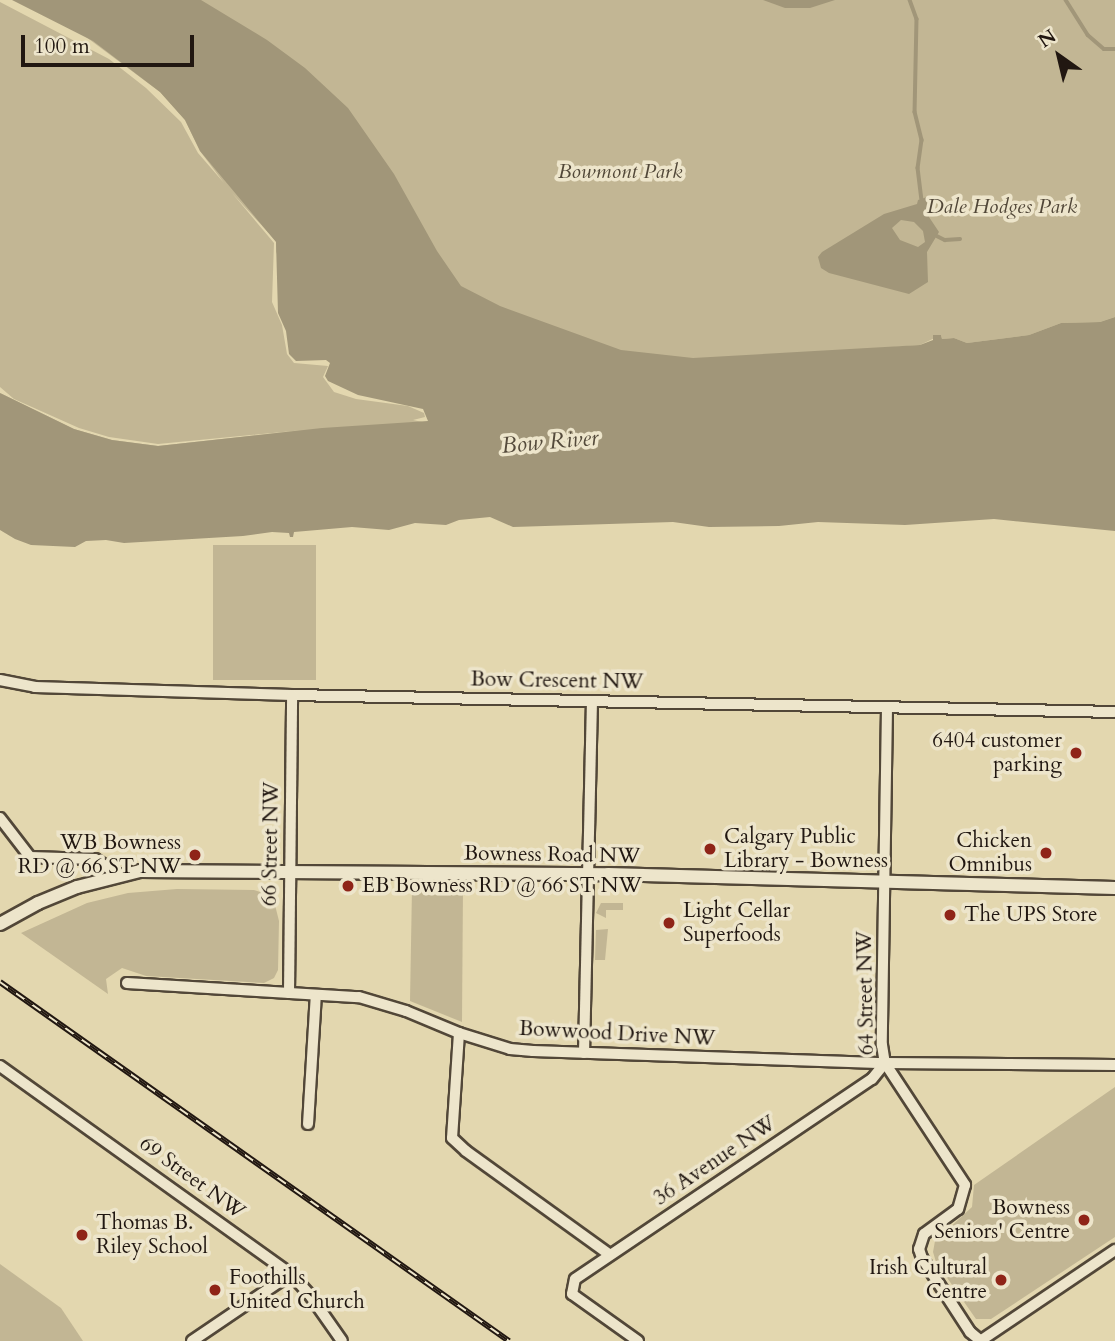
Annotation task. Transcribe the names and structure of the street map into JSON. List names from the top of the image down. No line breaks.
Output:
{"streets":{"street":["Bow Crescent NW","66 Street NW","Bowness Road NW","64 Street NW","Bowwood Drive NW","36 Avenue NW","69 Street NW"]},"crossings":[["Bow Crescent NW","66 Street NW"],["Bow Crescent NW","64 Street NW"],["66 Street NW","Bowness Road NW"],["66 Street NW","Bowwood Drive NW"],["Bowness Road NW","64 Street NW"],["64 Street NW","Bowwood Drive NW"],["64 Street NW","36 Avenue NW"],["Bowwood Drive NW","36 Avenue NW"]],"water":["Bow River"],"parks":["Bowmont Park","Dale Hodges Park"],"places":["6404 customer parking","Calgary Public Library - Bowness","Chicken Omnibus","WB Bowness RD @ 66 ST NW","EB Bowness RD @ 66 ST NW","The UPS Store","Light Cellar Superfoods","Bowness Seniors' Centre","Thomas B. Riley School","Irish Cultural Centre","Foothills United Church"],"scale_bar":"100 m","north":"top left"}
